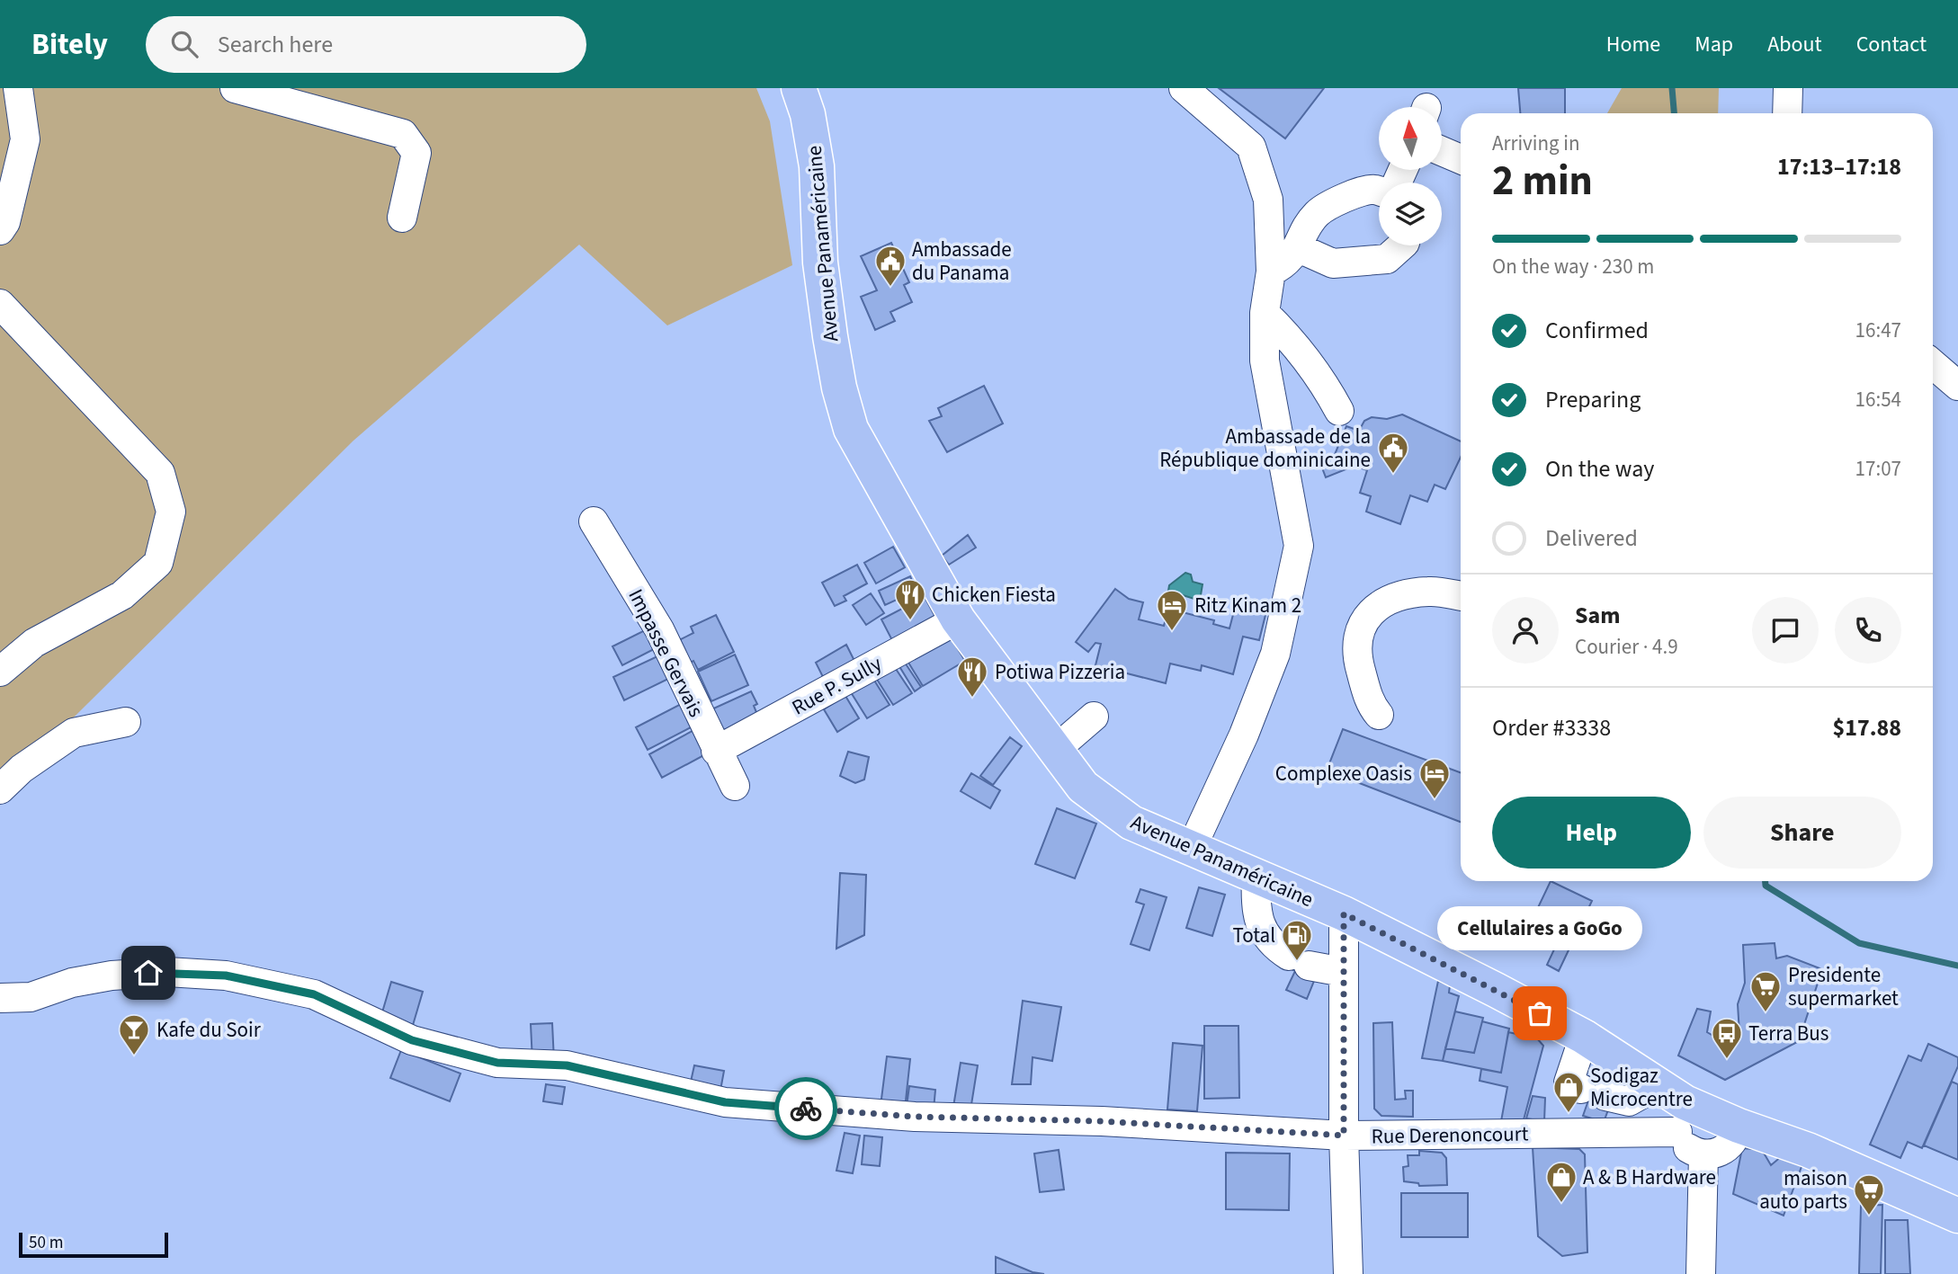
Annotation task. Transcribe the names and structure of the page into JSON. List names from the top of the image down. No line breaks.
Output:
{"streets":{"main road":["Avenue Panaméricaine"],"street":["Impasse Gervais","Rue P. Sully","Rue Derenoncourt"]},"crossings":[["Avenue Panaméricaine","Rue P. Sully"],["Avenue Panaméricaine","Rue Derenoncourt"],["Impasse Gervais","Rue P. Sully"]],"places":{"public building":["Ambassade du Panama","Ambassade de la République dominicaine"],"restaurant":["Chicken Fiesta","Potiwa Pizzeria"],"hotel":["Ritz Kinam 2","Complexe Oasis"],"fuel station":["Total"],"supermarket":["Presidente supermarket","maison auto parts"],"other":["Cellulaires a GoGo"],"bar":["Kafe du Soir"],"bus stop":["Terra Bus"],"shop":["Sodigaz Microcentre","A & B Hardware"]},"scale_bar":"50 m","north":"top","page":{"header":"Bitely","search":"Search here","nav":["Home","Map","About","Contact"],"heading":["2 min","Arriving in","17:13–17:18"],"panel":["Sam","Courier · 4.9","Order #3338","$17.88"],"bar":"On the way · 230 m","list":[["Confirmed","16:47"],["Preparing","16:54"],["On the way","17:07"],"Delivered"],"buttons":["Help","Share"],"bubble":"Cellulaires a GoGo","scale":"50 m"}}
